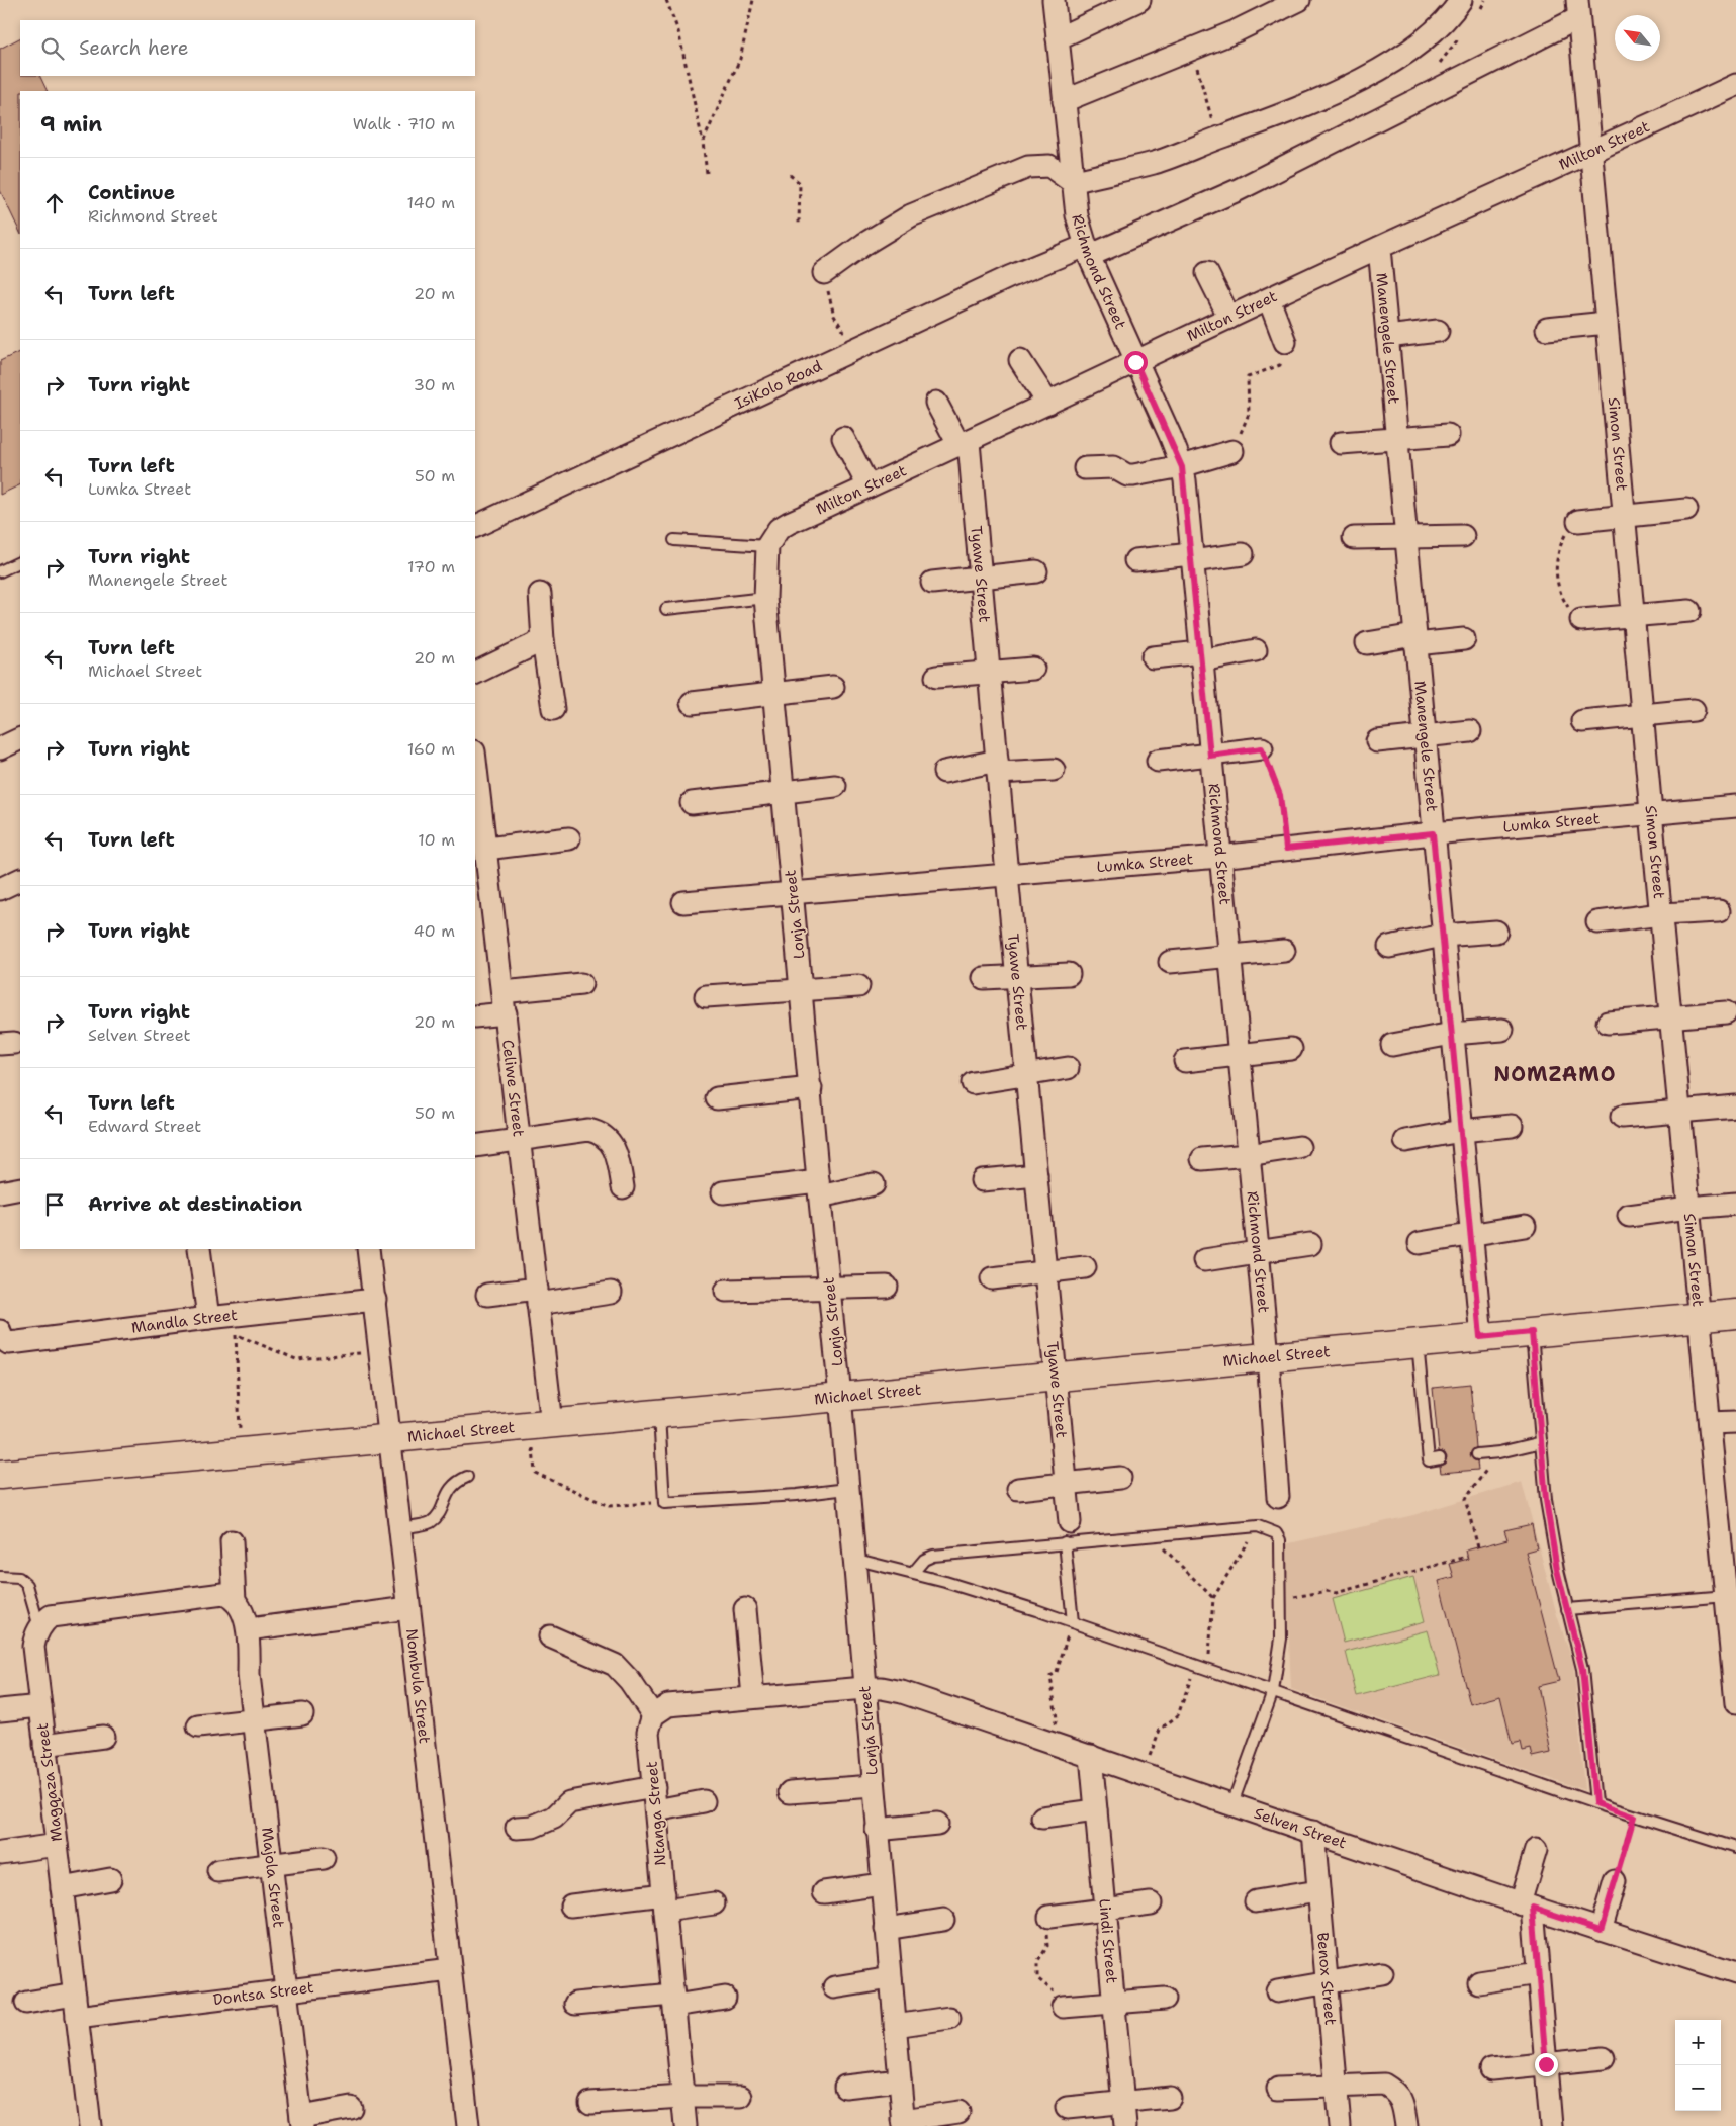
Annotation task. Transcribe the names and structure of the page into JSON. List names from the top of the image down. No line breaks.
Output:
{"streets":{"street":["Milton Street","Richmond Street","Manengele Street","IsiKolo Road","Simon Street","Tyawe Street","Lumka Street","Lonja Street","Celiwe Street","Mandla Street","Michael Street","Nombula Street","Magqaza Street","Ntanga Street","Selven Street","Majola Street","Lindi Street","Benox Street","Dontsa Street"]},"crossings":[["Milton Street","Richmond Street"],["Milton Street","Manengele Street"],["Milton Street","Simon Street"],["Milton Street","Tyawe Street"],["Richmond Street","IsiKolo Road"],["Richmond Street","Lumka Street"],["Richmond Street","Michael Street"],["Manengele Street","Lumka Street"],["Manengele Street","Michael Street"],["IsiKolo Road","Simon Street"],["Simon Street","Lumka Street"],["Simon Street","Michael Street"],["Tyawe Street","Lumka Street"],["Tyawe Street","Michael Street"],["Lumka Street","Lonja Street"],["Lonja Street","Michael Street"],["Lonja Street","Selven Street"],["Celiwe Street","Michael Street"],["Mandla Street","Nombula Street"],["Michael Street","Nombula Street"],["Nombula Street","Dontsa Street"],["Magqaza Street","Dontsa Street"],["Selven Street","Lindi Street"],["Selven Street","Benox Street"],["Majola Street","Dontsa Street"]],"districts":["NOMZAMO"],"north":"top left","page":{"search":"Search here","heading":["9 min","Walk · 710 m"],"list":[["Continue","Richmond Street","140 m"],["Turn left","20 m"],["Turn right","30 m"],["Turn left","Lumka Street","50 m"],["Turn right","Manengele Street","170 m"],["Turn left","Michael Street","20 m"],["Turn right","160 m"],["Turn left","10 m"],["Turn right","40 m"],["Turn right","Selven Street","20 m"],["Turn left","Edward Street","50 m"],"Arrive at destination"],"map_buttons":["+","−"]}}
